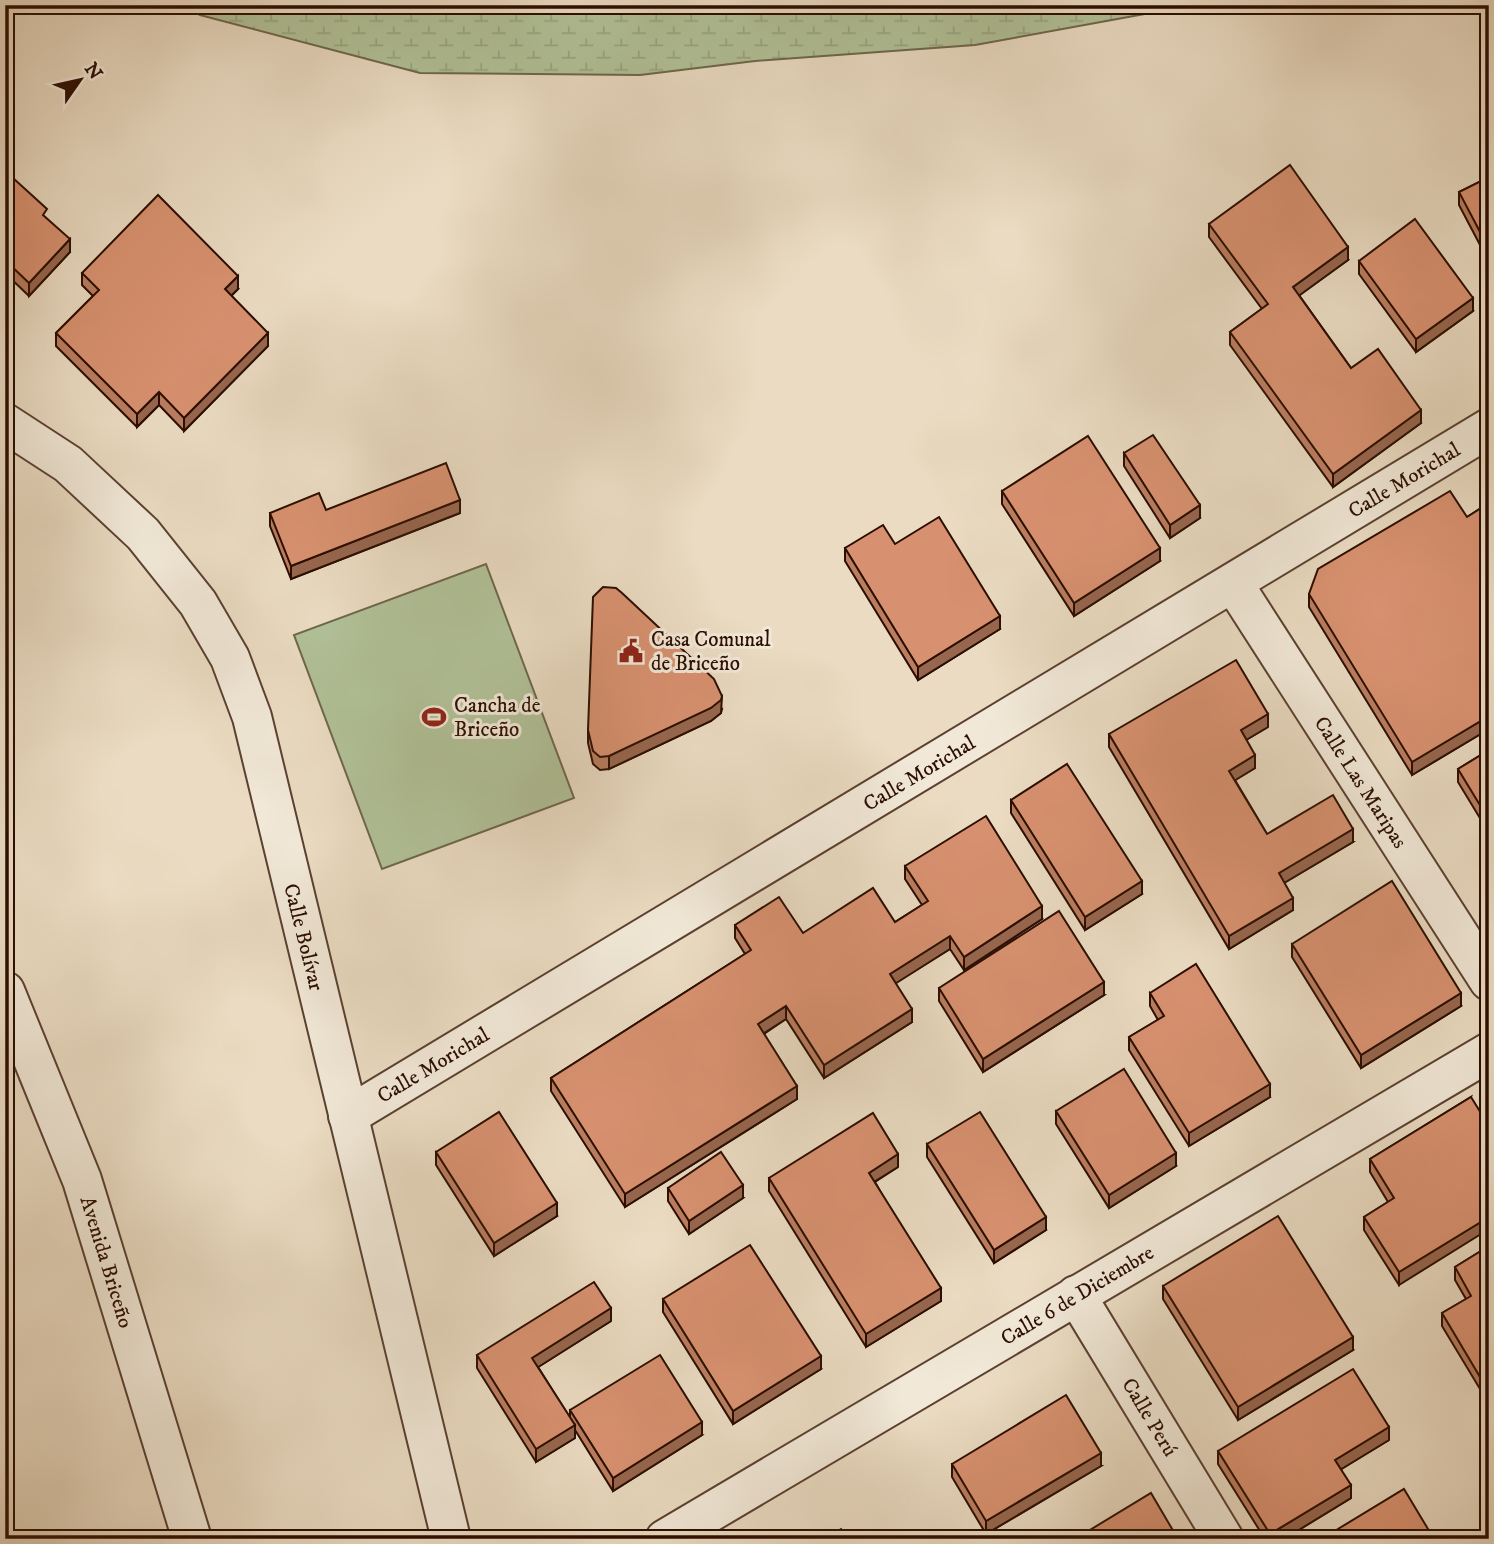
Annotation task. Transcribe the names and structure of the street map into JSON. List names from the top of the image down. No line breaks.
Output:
{"streets":{"street":["Calle Morichal","Calle Las Maripas","Calle Bolívar","Avenida Briceño","Calle 6 de Diciembre","Calle Perú"]},"crossings":[["Calle Morichal","Calle Las Maripas"],["Calle Morichal","Calle Bolívar"],["Calle 6 de Diciembre","Calle Perú"]],"places":{"public building":["Casa Comunal de Briceño"],"sports":["Cancha de Briceño"]},"north":"top right"}
